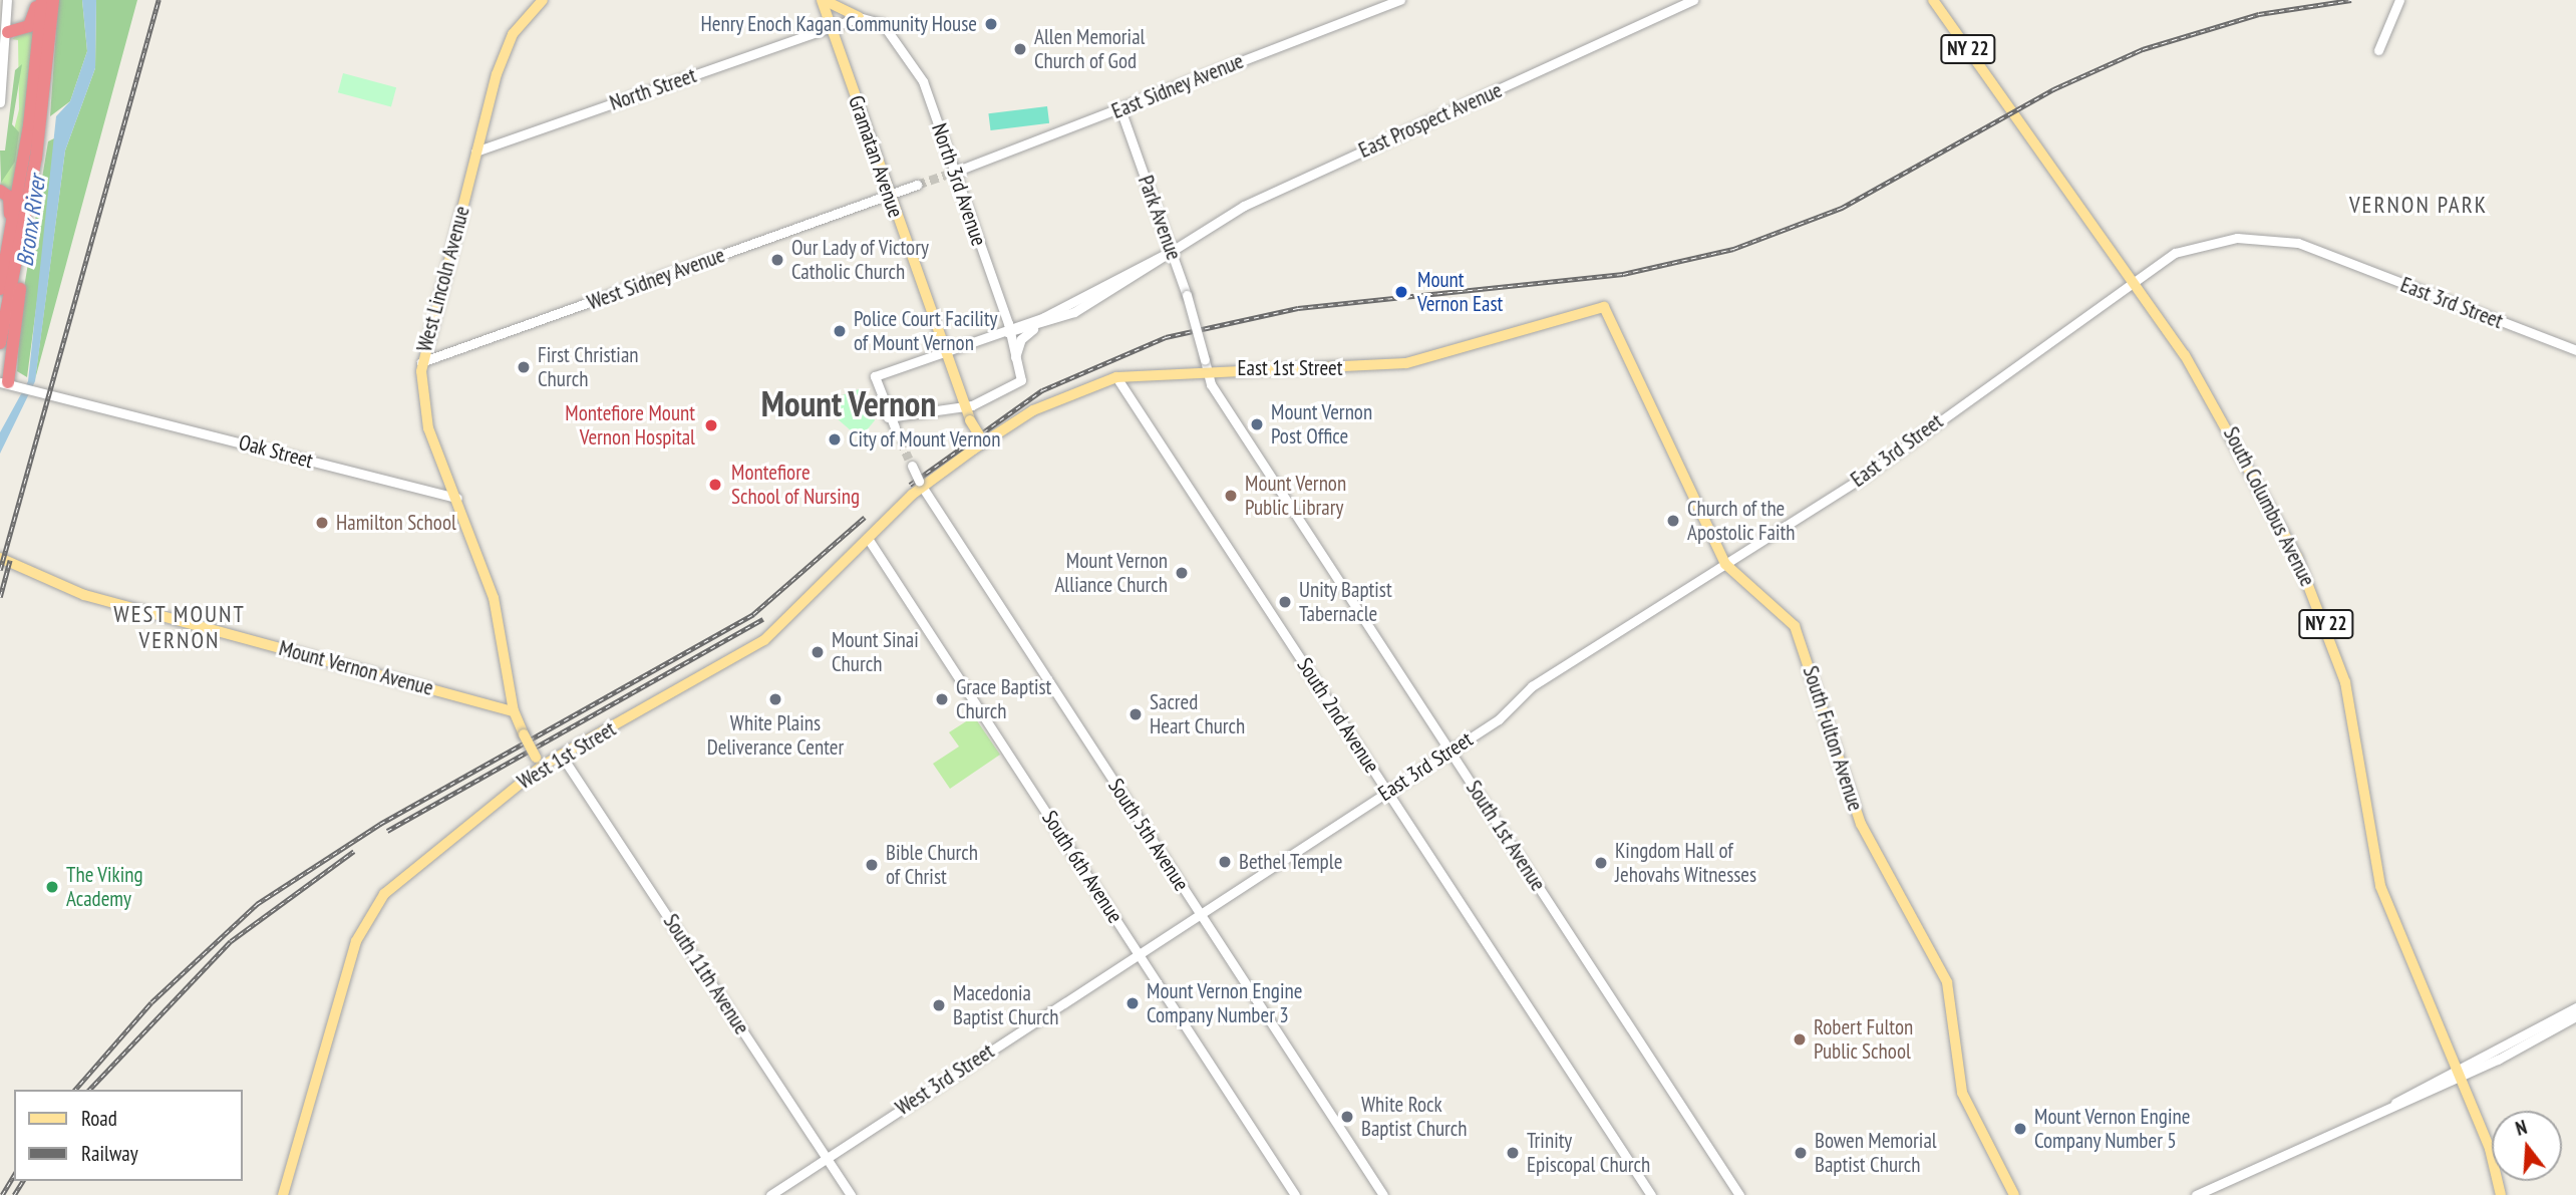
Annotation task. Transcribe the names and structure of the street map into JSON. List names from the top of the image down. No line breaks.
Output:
{"streets":{"main road":["NY 22","Gramatan Avenue","West Lincoln Avenue","East 1st Street","South Columbus Avenue","Mount Vernon Avenue","South Fulton Avenue","West 1st Street"],"street":["East Sidney Avenue","North Street","East Prospect Avenue","North 3rd Avenue","Park Avenue","West Sidney Avenue","East 3rd Street","Oak Street","South 2nd Avenue","South 5th Avenue","South 1st Avenue","South 6th Avenue","South 11th Avenue","West 3rd Street"]},"crossings":[["East Sidney Avenue","North 3rd Avenue"],["East Sidney Avenue","Park Avenue"],["North Street","Gramatan Avenue"],["North Street","North 3rd Avenue"],["North Street","West Lincoln Avenue"],["East Prospect Avenue","Gramatan Avenue"],["East Prospect Avenue","North 3rd Avenue"],["East Prospect Avenue","Park Avenue"],["Gramatan Avenue","North 3rd Avenue"],["Gramatan Avenue","West Sidney Avenue"],["Gramatan Avenue","East 1st Street"],["Gramatan Avenue","West 1st Street"],["Park Avenue","East 1st Street"],["Park Avenue","South 1st Avenue"],["West Lincoln Avenue","West Sidney Avenue"],["West Lincoln Avenue","Oak Street"],["West Lincoln Avenue","Mount Vernon Avenue"],["West Lincoln Avenue","West 1st Street"],["East 3rd Street","South Columbus Avenue"],["East 3rd Street","South 2nd Avenue"],["East 3rd Street","South Fulton Avenue"],["East 3rd Street","South 1st Avenue"],["East 3rd Street","West 3rd Street"],["East 1st Street","South 2nd Avenue"],["East 1st Street","South Fulton Avenue"],["East 1st Street","West 1st Street"],["East 1st Street","South 1st Avenue"],["West 1st Street","South 5th Avenue"],["West 1st Street","South 6th Avenue"],["West 1st Street","South 11th Avenue"],["South 5th Avenue","West 3rd Street"],["South 6th Avenue","West 3rd Street"],["South 11th Avenue","West 3rd Street"]],"districts":["VERNON PARK","Mount Vernon","WEST MOUNT VERNON"],"water":["Bronx River"],"places":["Henry Enoch Kagan Community House","Allen Memorial Church of God","Our Lady of Victory Catholic Church","Mount Vernon East","Police Court Facility of Mount Vernon","First Christian Church","Mount Vernon Post Office","Montefiore Mount Vernon Hospital","City of Mount Vernon","Montefiore School of Nursing","Mount Vernon Public Library","Church of the Apostolic Faith","Hamilton School","Mount Vernon Alliance Church","Unity Baptist Tabernacle","Mount Sinai Church","White Plains Deliverance Center","Grace Baptist Church","Sacred Heart Church","Bethel Temple","Kingdom Hall of Jehovahs Witnesses","Bible Church of Christ","The Viking Academy","Mount Vernon Engine Company Number 3","Macedonia Baptist Church","Robert Fulton Public School","White Rock Baptist Church","Mount Vernon Engine Company Number 5","Trinity Episcopal Church","Bowen Memorial Baptist Church"],"legend":["Road","Railway"],"north":"top"}
